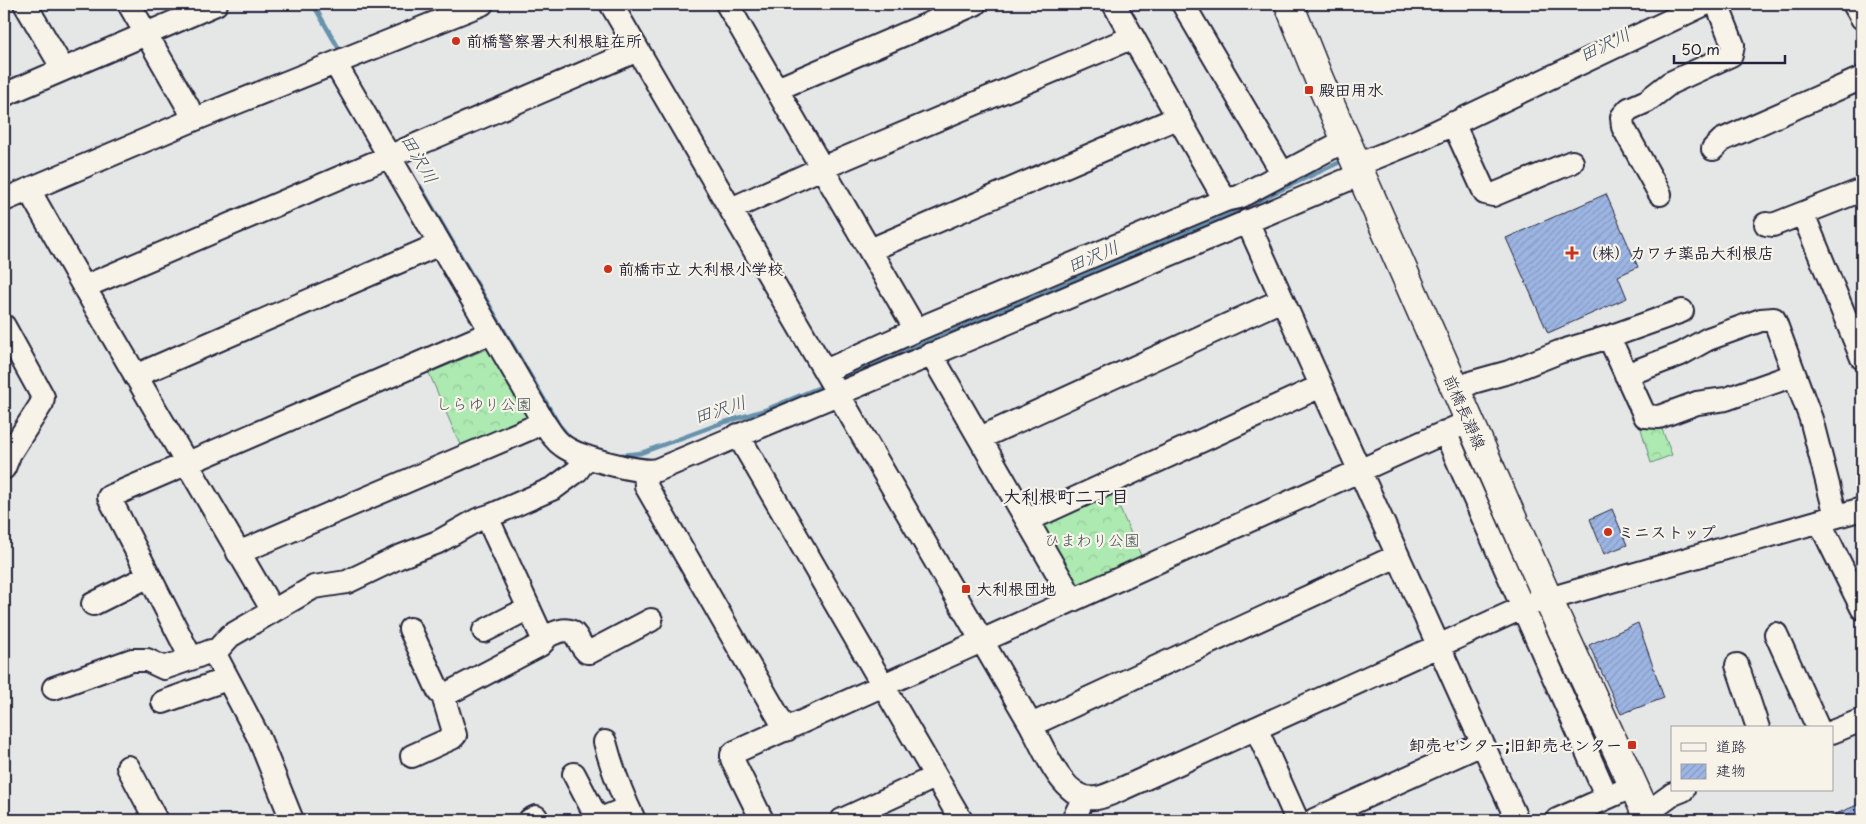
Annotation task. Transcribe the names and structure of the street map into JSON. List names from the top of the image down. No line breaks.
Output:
{"streets":{"main road":["前橋長瀞線"]},"districts":["大利根町二丁目"],"water":["田沢川"],"parks":["しらゆり公園","ひまわり公園"],"places":{"other":["前橋警察署大利根駐在所","前橋市立 大利根小学校","ミニストップ"],"transit":["殿田用水","大利根団地","卸売センター;旧卸売センター"],"health":["（株）カワチ薬品大利根店"]},"legend":["道路","建物"],"scale_bar":"50 m"}
